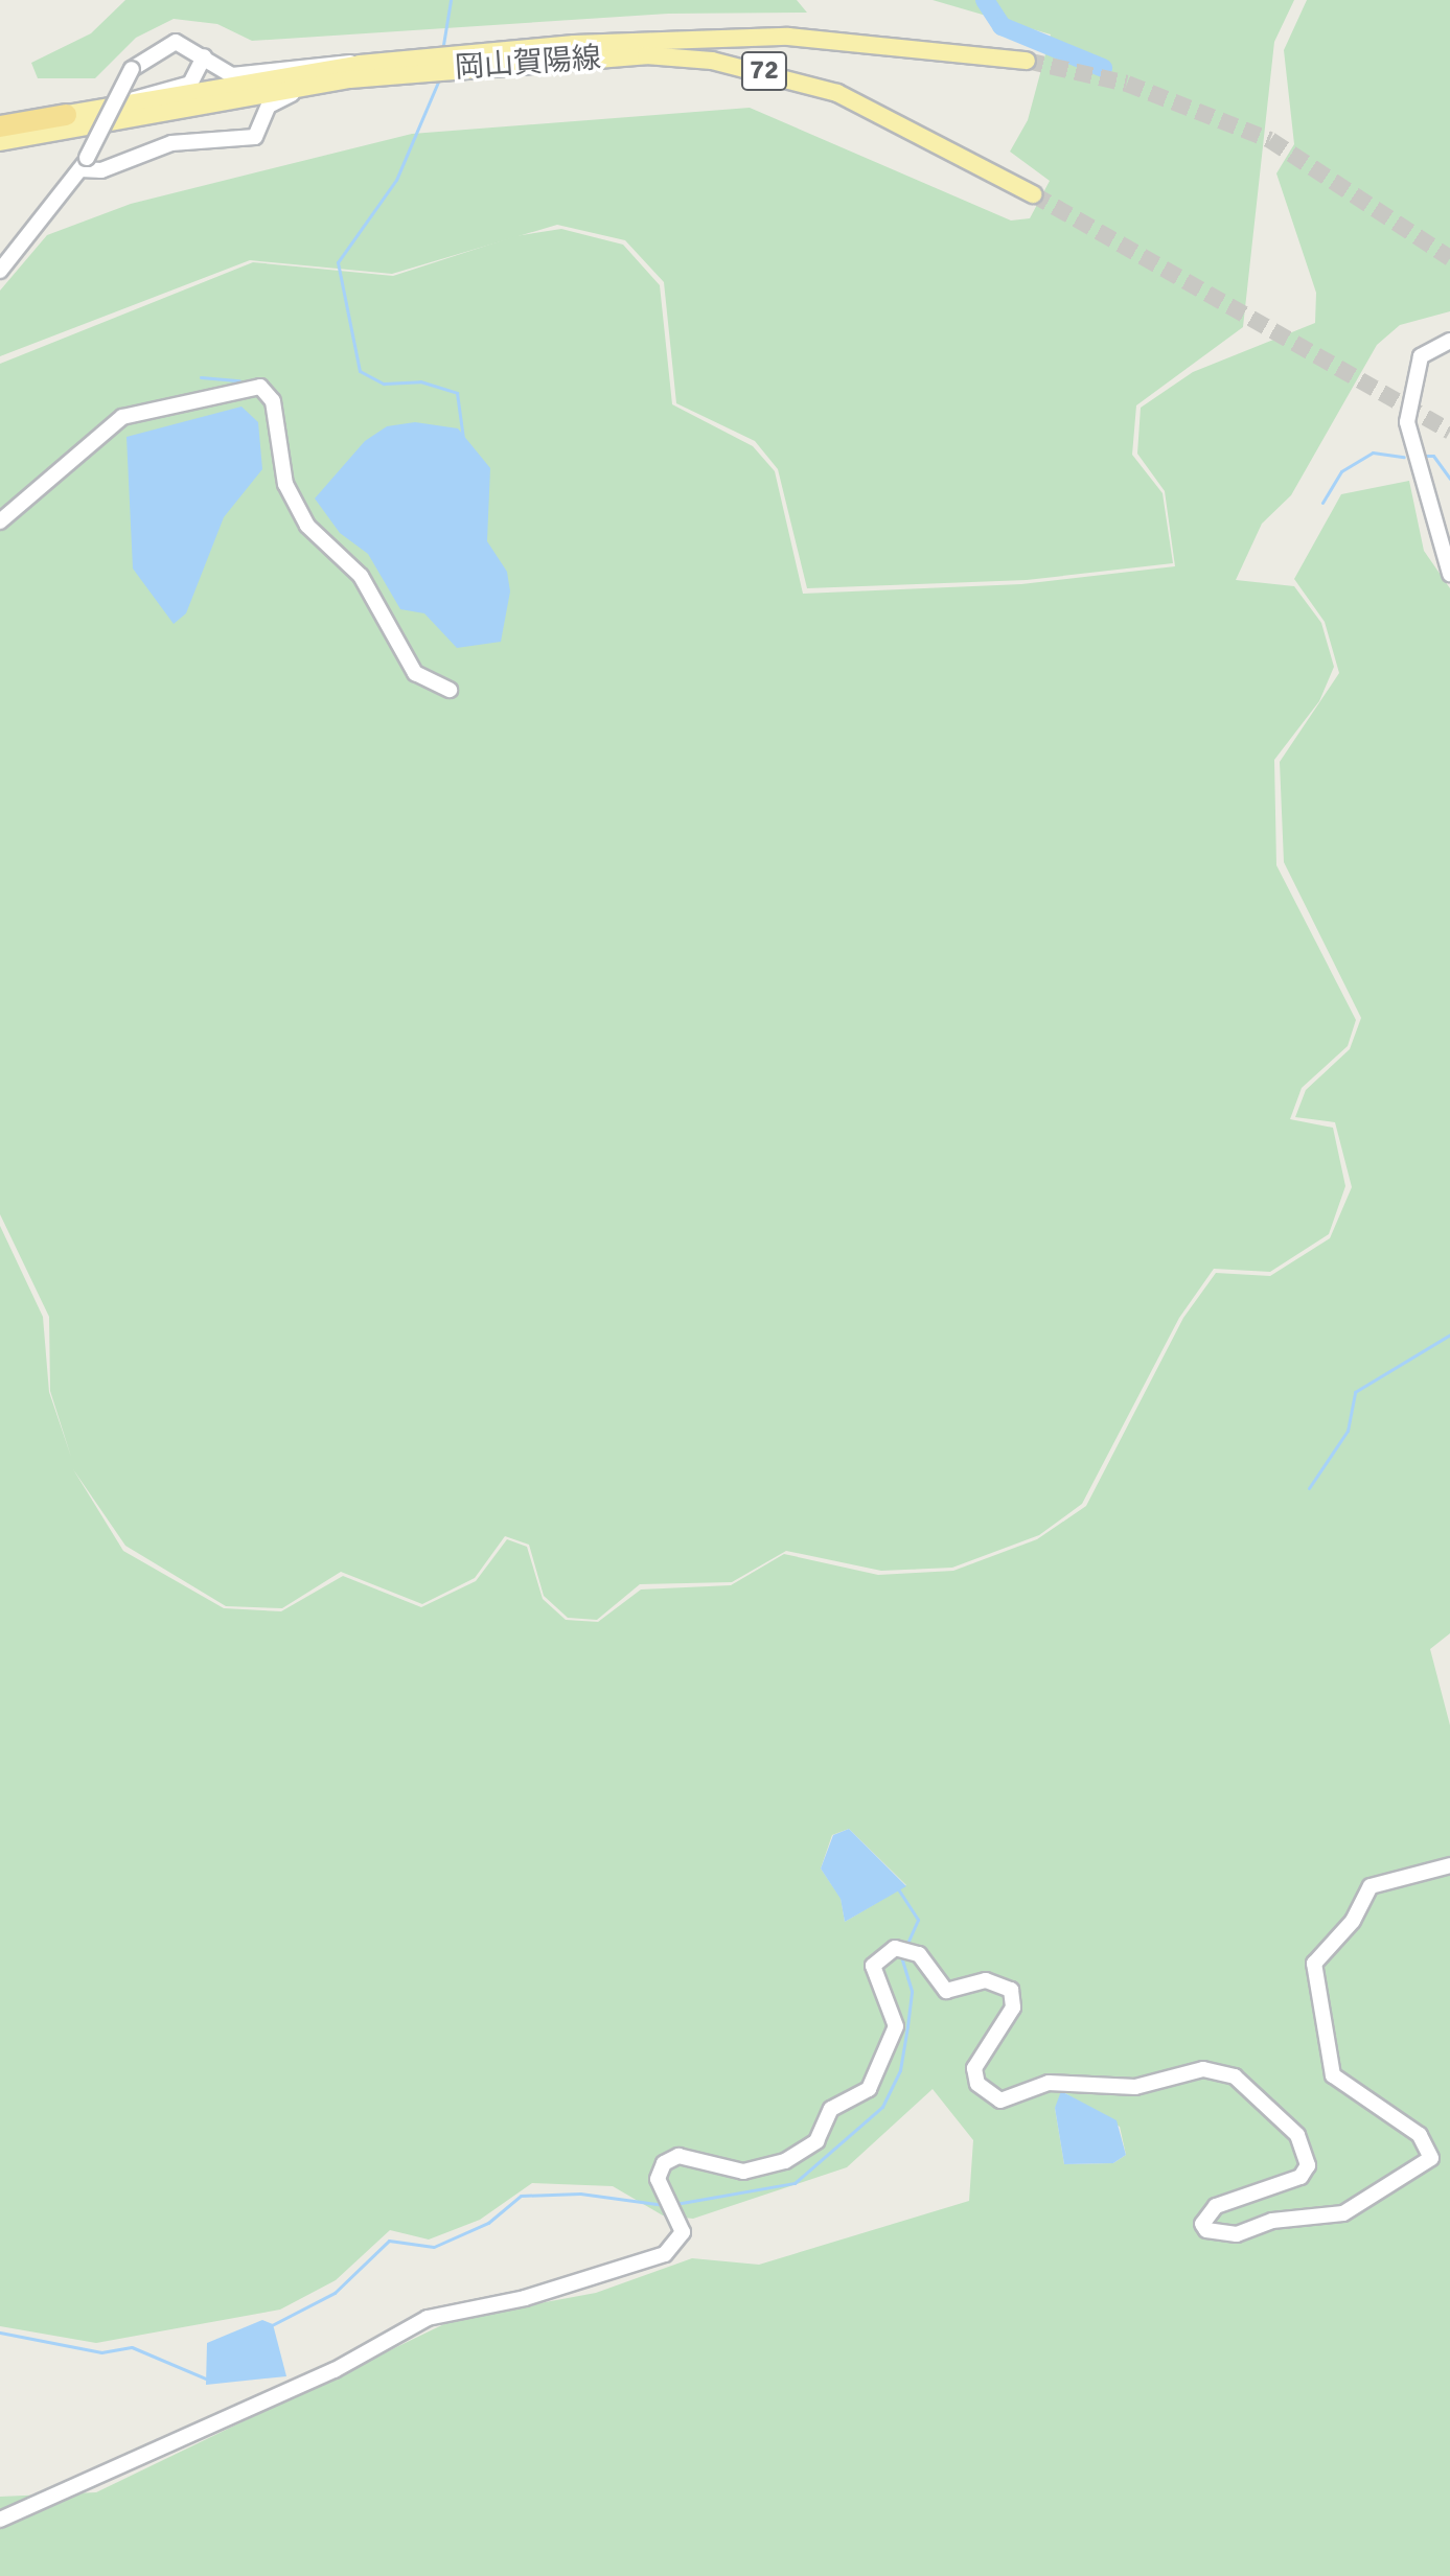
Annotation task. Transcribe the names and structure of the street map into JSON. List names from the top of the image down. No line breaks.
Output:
{"streets":{"highway":["72"],"main road":["岡山賀陽線"]},"crossings":[["岡山賀陽線","72"]]}
